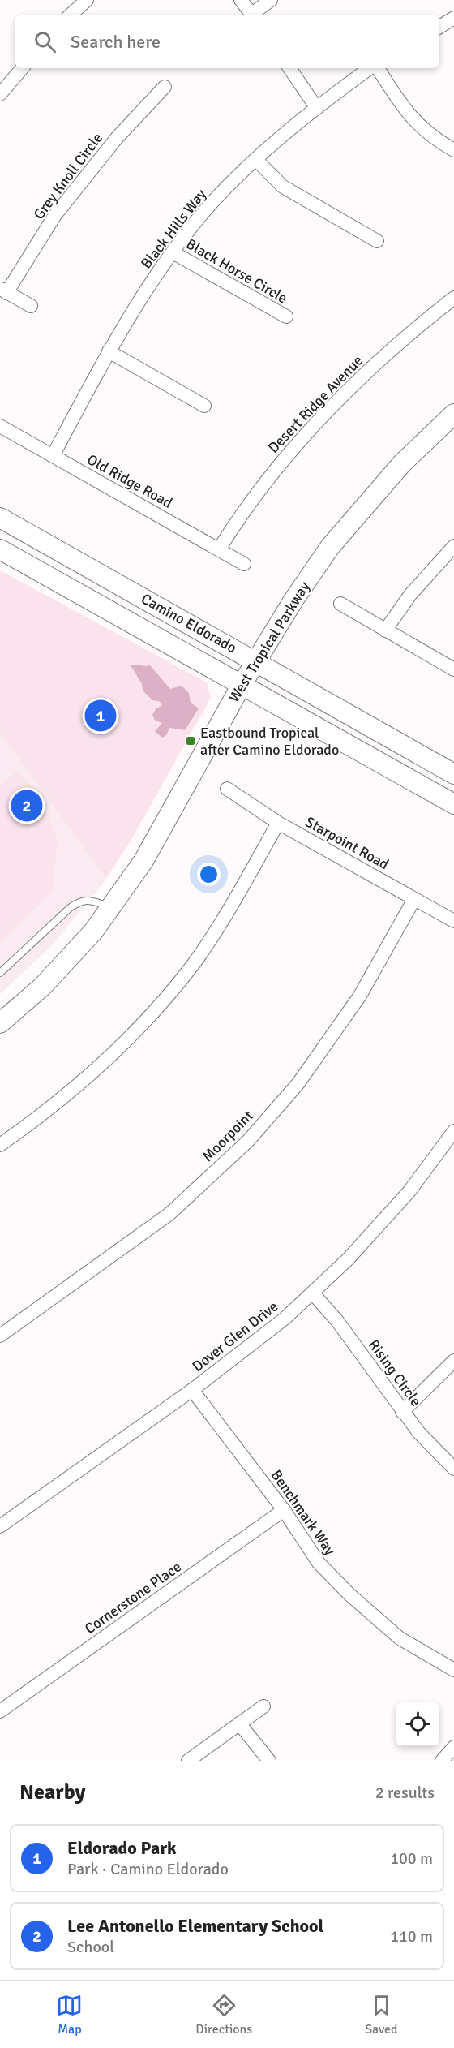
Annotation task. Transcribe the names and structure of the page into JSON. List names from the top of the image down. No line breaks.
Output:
{"streets":{"main road":["Camino Eldorado","West Tropical Parkway"],"street":["Grey Knoll Circle","Black Hills Way","Black Horse Circle","Desert Ridge Avenue","Old Ridge Road","Starpoint Road","Moorpoint","Dover Glen Drive","Rising Circle","Benchmark Way","Cornerstone Place"]},"crossings":[["Black Hills Way","Black Horse Circle"],["Black Hills Way","Old Ridge Road"],["Desert Ridge Avenue","Old Ridge Road"],["Camino Eldorado","West Tropical Parkway"],["Starpoint Road","Moorpoint"],["Dover Glen Drive","Rising Circle"],["Dover Glen Drive","Benchmark Way"],["Benchmark Way","Cornerstone Place"]],"places":{"transit":["Eastbound Tropical after Camino Eldorado"]},"page":{"search":"Search here","pins":["1","2"],"heading":["Nearby","2 results"],"list":[{"mark":"1","name":"Eldorado Park","note":"Park · Camino Eldorado","value":"100 m"},{"mark":"2","name":"Lee Antonello Elementary School","note":"School","value":"110 m"}],"nav":["Map","Directions","Saved"]}}
